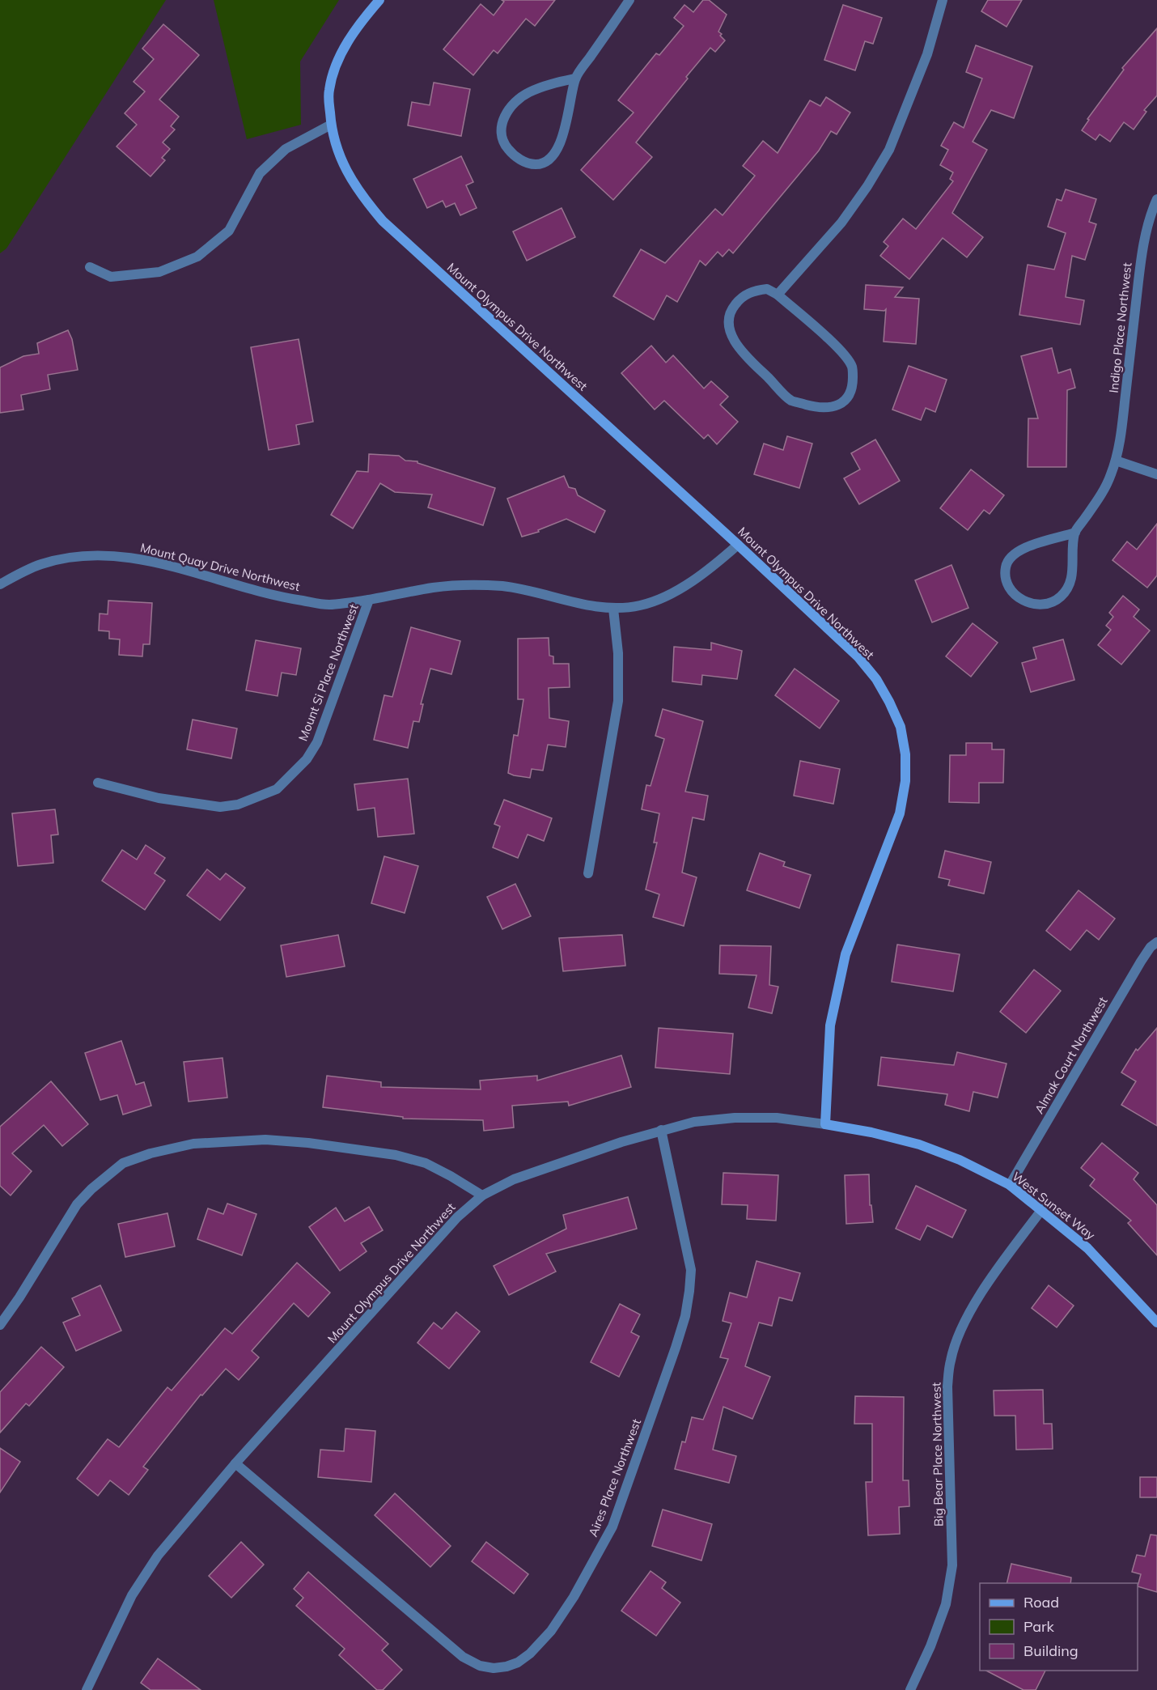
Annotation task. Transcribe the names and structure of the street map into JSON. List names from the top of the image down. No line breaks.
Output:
{"streets":{"street":["Mount Olympus Drive Northwest","Indigo Place Northwest","Mount Quay Drive Northwest","Mount Si Place Northwest","Almak Court Northwest","West Sunset Way","Big Bear Place Northwest","Aires Place Northwest"]},"crossings":[["Mount Olympus Drive Northwest","Mount Quay Drive Northwest"],["Mount Olympus Drive Northwest","West Sunset Way"],["Mount Olympus Drive Northwest","Aires Place Northwest"],["Mount Quay Drive Northwest","Mount Si Place Northwest"],["Almak Court Northwest","West Sunset Way"],["West Sunset Way","Big Bear Place Northwest"]],"legend":["Road","Park","Building"]}
